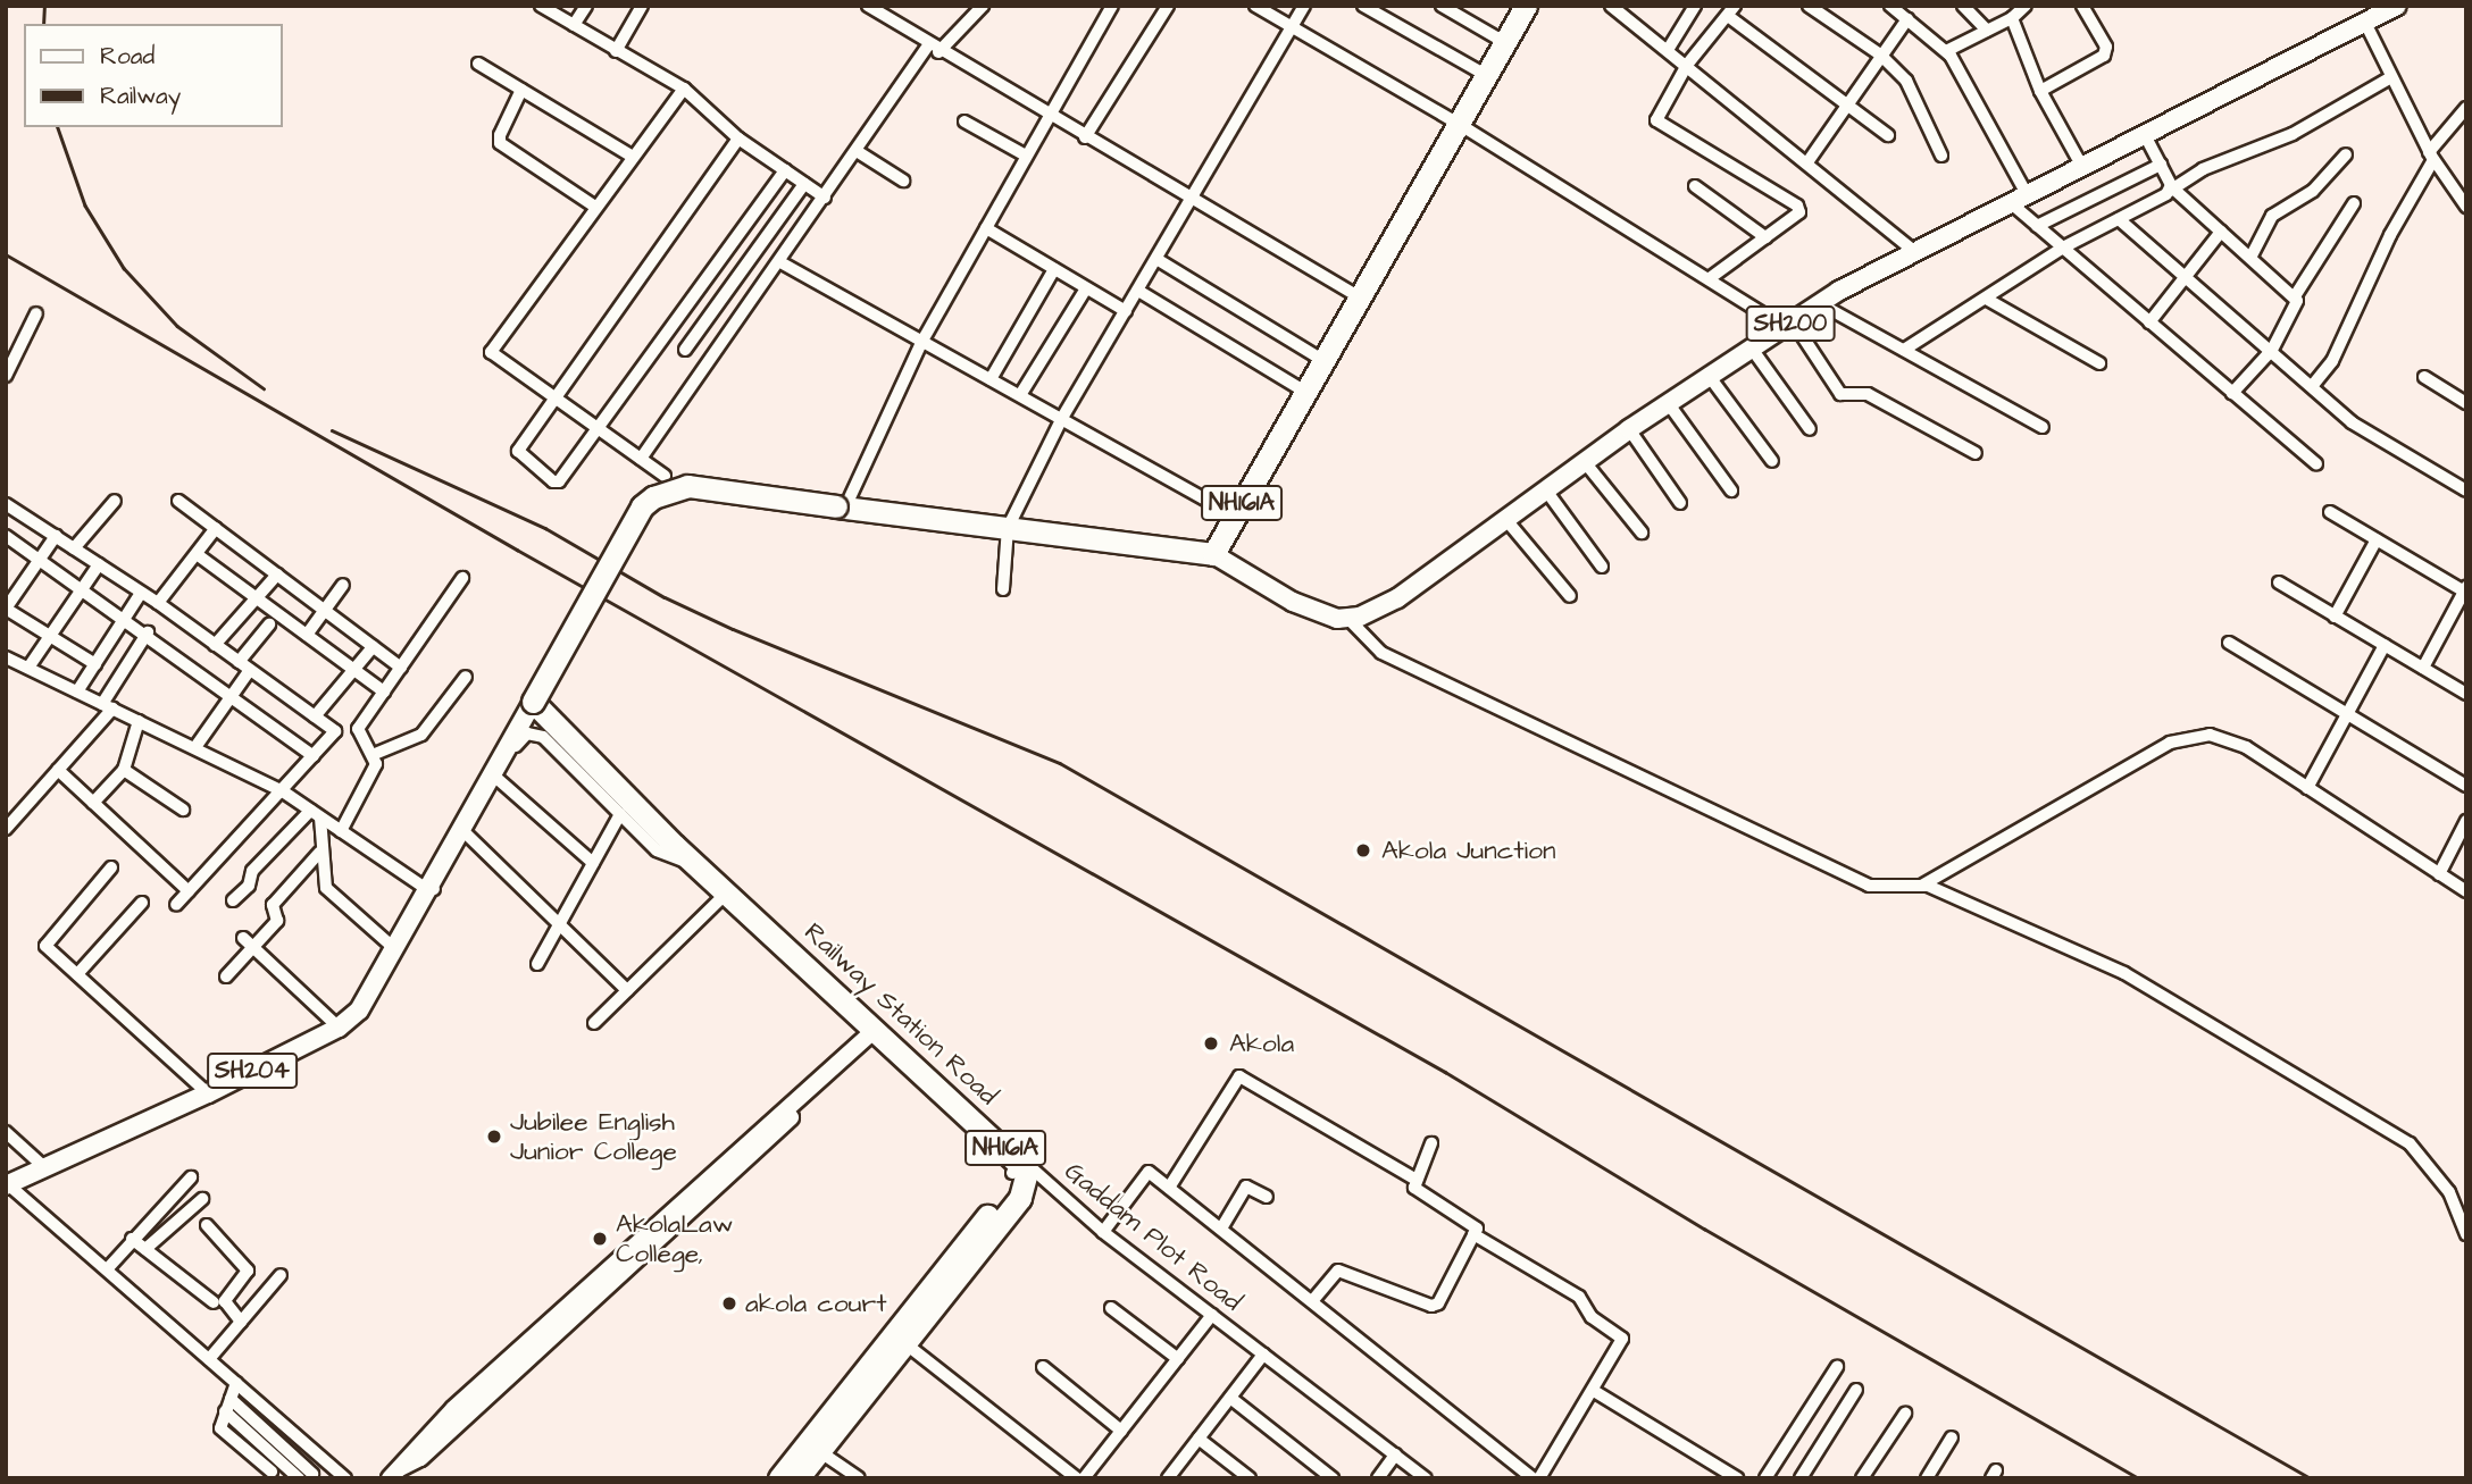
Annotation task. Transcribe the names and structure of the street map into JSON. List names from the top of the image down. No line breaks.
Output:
{"streets":{"highway":["NH161A","Railway Station Road"],"main road":["SH200","SH204"],"street":["Gaddam Plot Road"]},"crossings":[["NH161A","Railway Station Road"],["NH161A","SH204"],["NH161A","Gaddam Plot Road"],["Railway Station Road","SH204"],["Railway Station Road","Gaddam Plot Road"]],"places":["Akola Junction","Akola","Jubilee English Junior College","AkolaLaw College,","akola court"],"legend":["Road","Railway"]}
